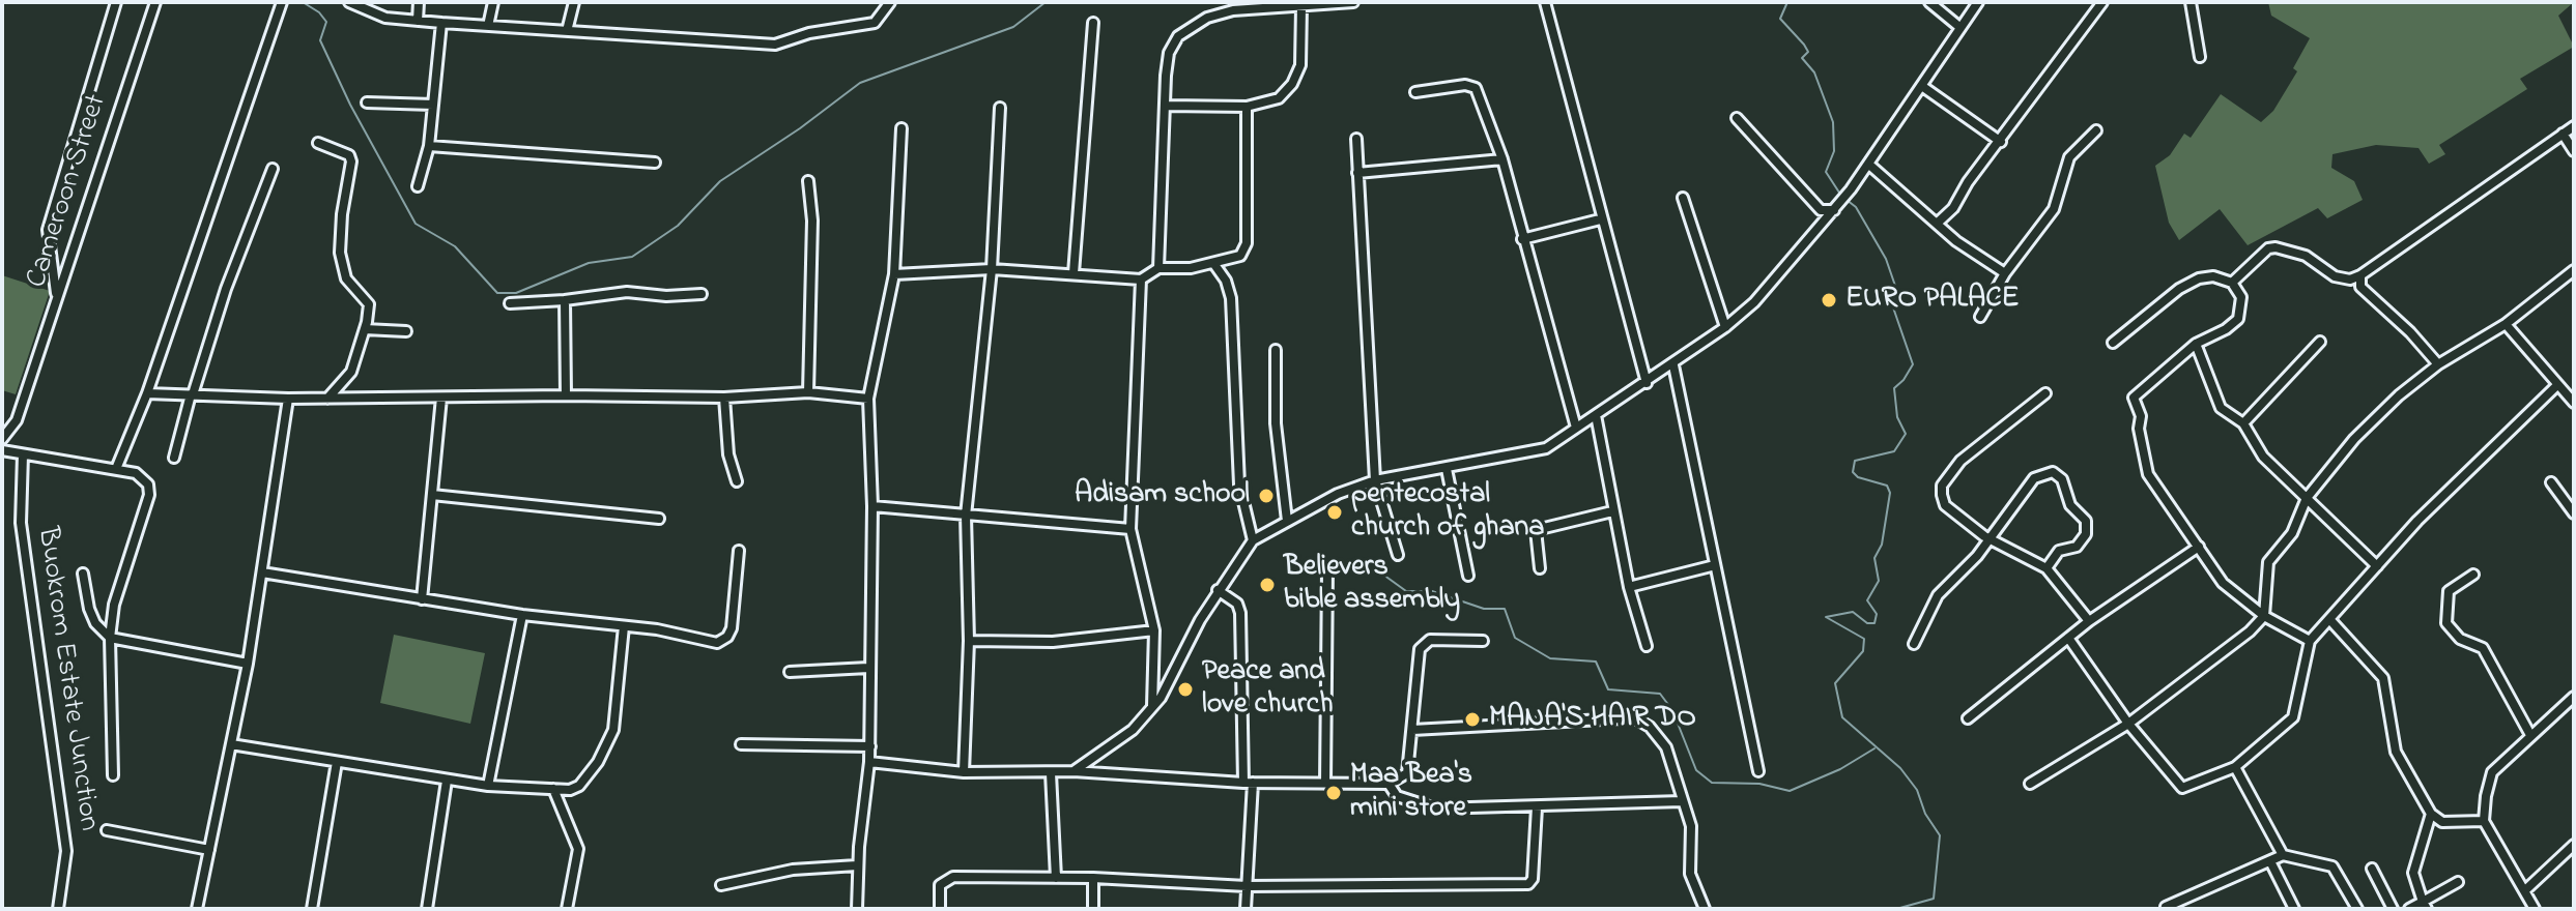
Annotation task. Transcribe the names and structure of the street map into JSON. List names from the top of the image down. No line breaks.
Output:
{"streets":{"street":["Cameroon Street","Buokrom Estate Junction"]},"places":["EURO PALACE","Adisam school","pentecostal church of ghana","Believers bible assembly","Peace and love church","MANA'S HAIR DO","Maa Bea's mini store"]}
